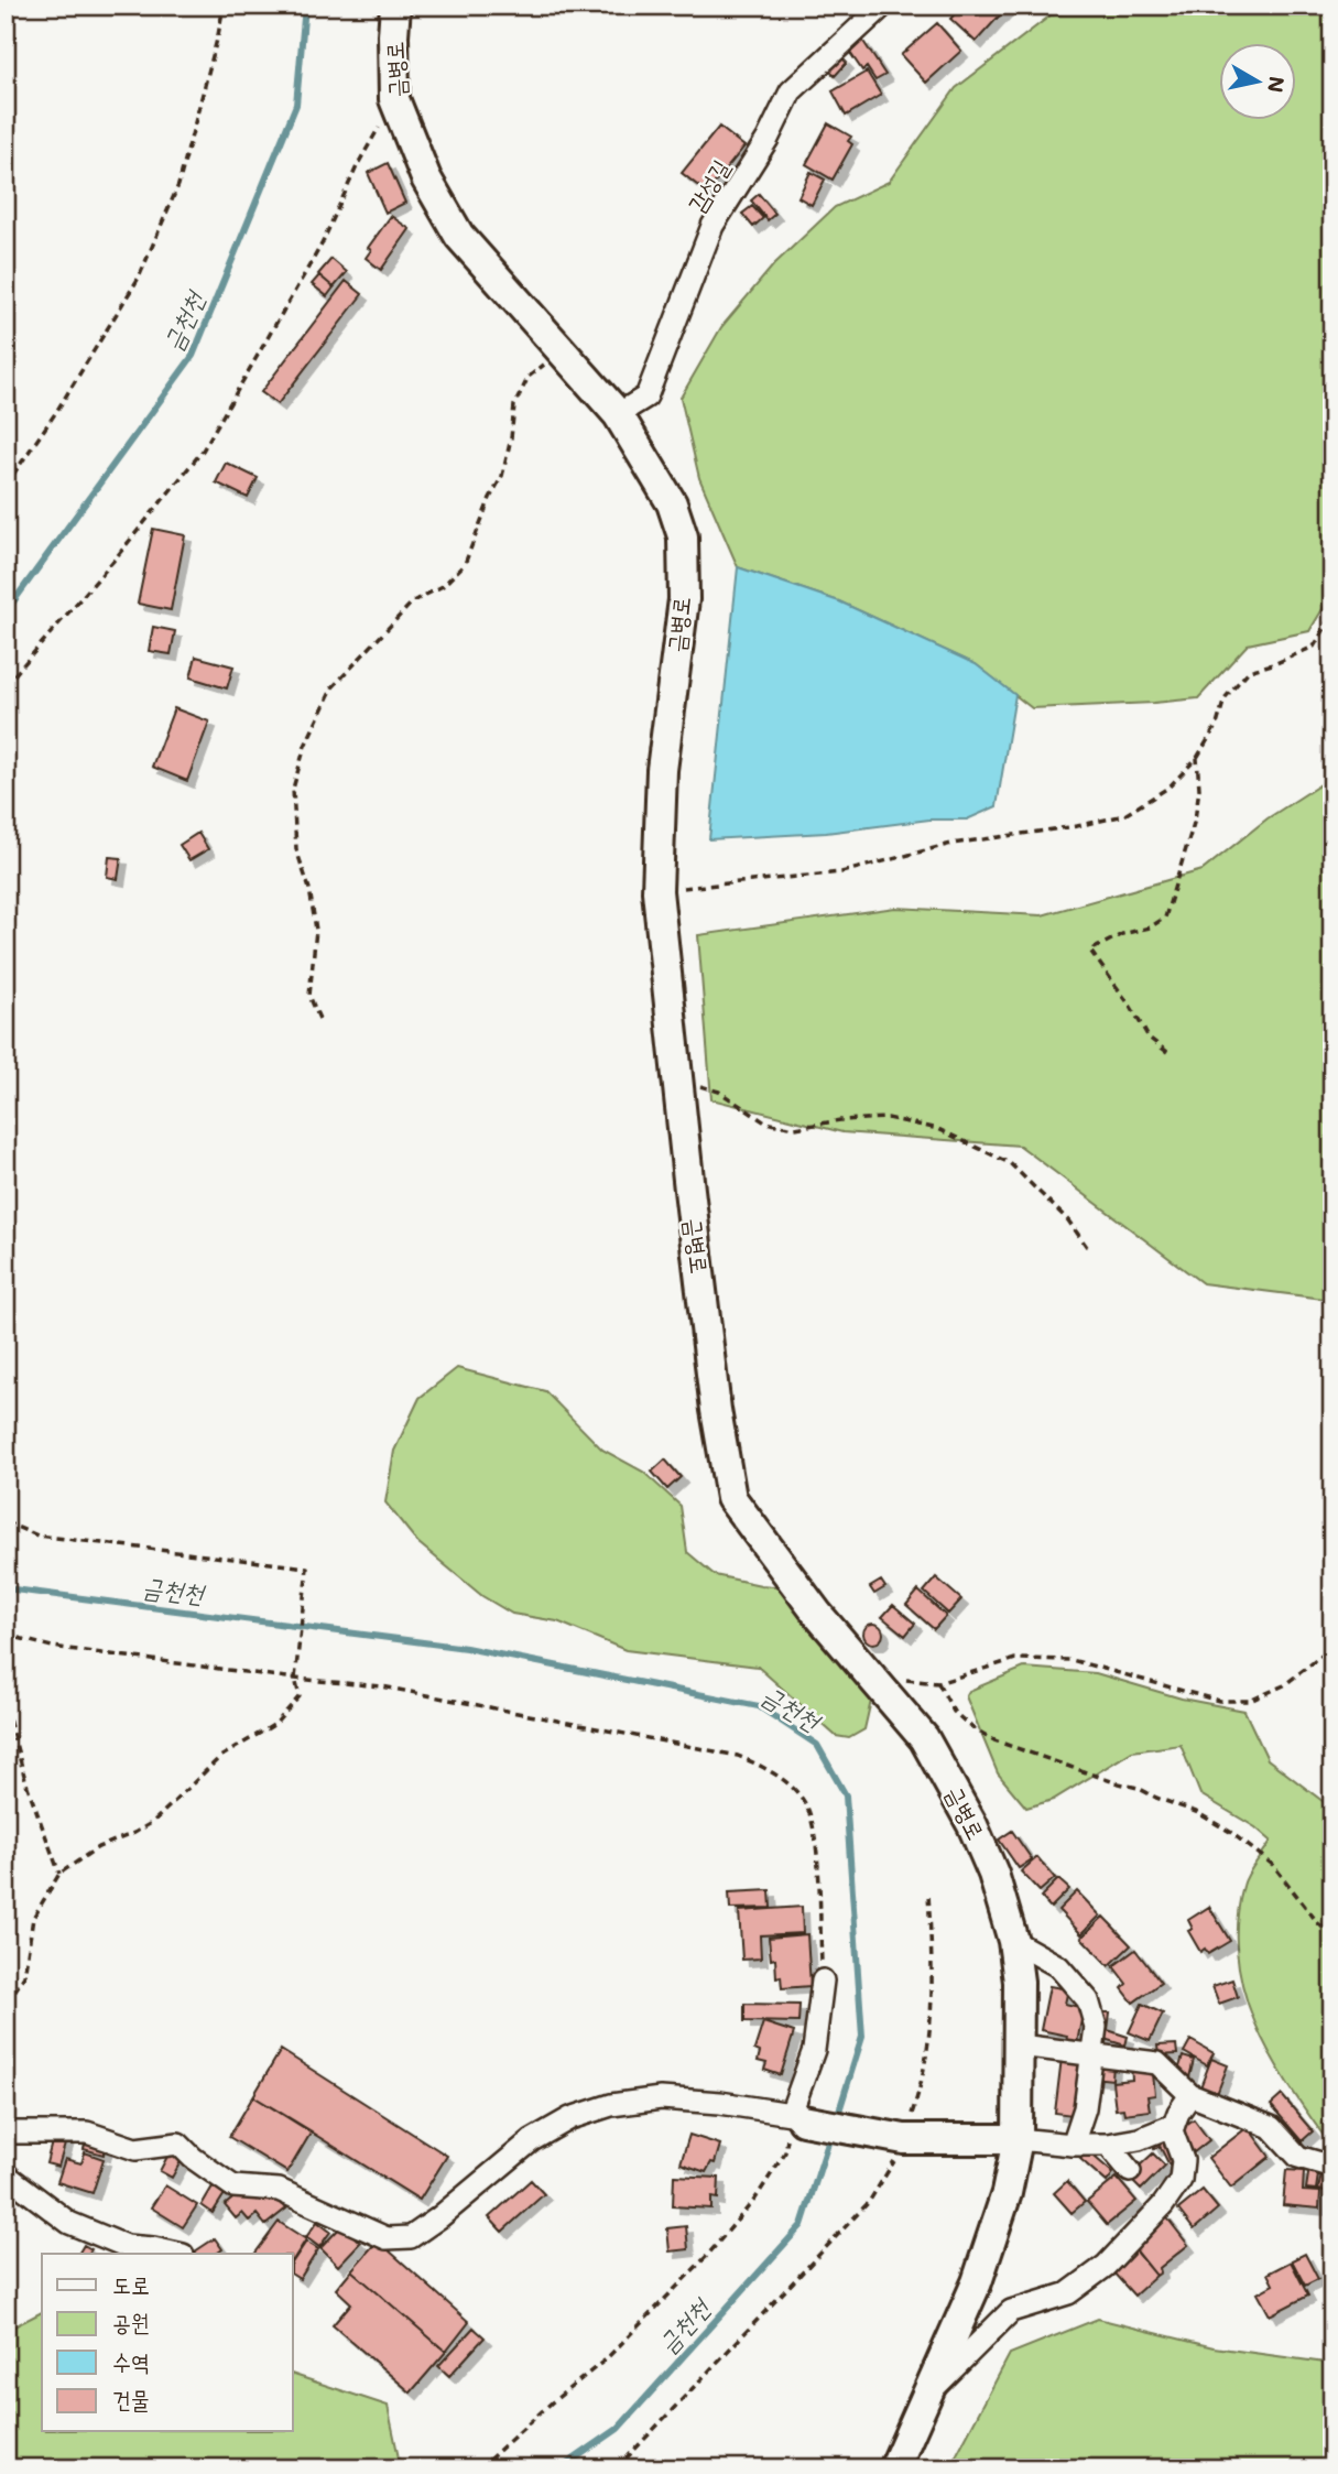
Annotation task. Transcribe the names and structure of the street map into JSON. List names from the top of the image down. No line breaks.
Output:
{"streets":{"street":["금병로","감성길"]},"crossings":[["금병로","감성길"]],"water":["금천천"],"legend":["도로","공원","수역","건물"],"north":"right"}
